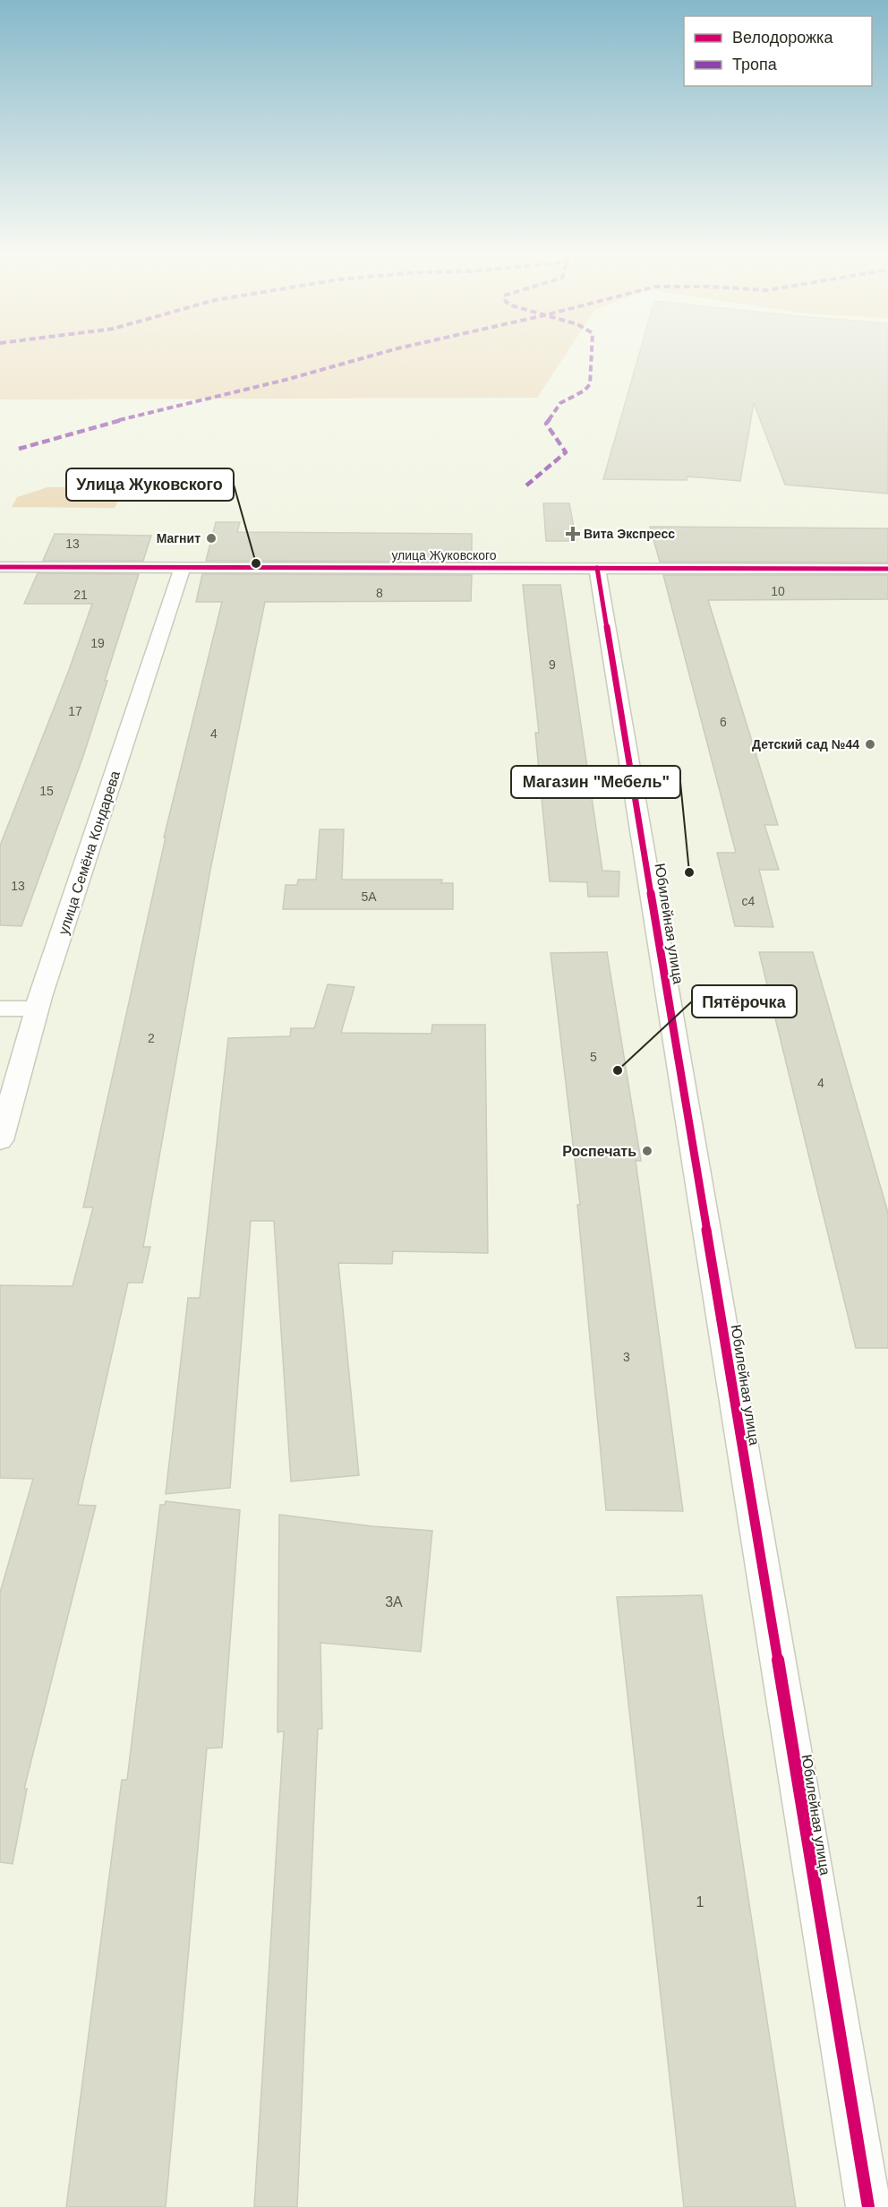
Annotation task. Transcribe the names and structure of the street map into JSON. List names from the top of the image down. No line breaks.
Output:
{"streets":{"street":["улица Жуковского","улица Семёна Кондарева","Юбилейная улица"]},"crossings":[["улица Жуковского","улица Семёна Кондарева"],["улица Жуковского","Юбилейная улица"]],"places":{"health":["Вита Экспресс"],"other":["Магнит","Улица Жуковского","Детский сад №44","Магазин \"Мебель\"","Пятёрочка","Роспечать"]},"house_numbers":["13","10","8","21","19","9","17","6","4","15","13","5А","с4","2","5","4","3","3А","1"],"legend":["Велодорожка","Тропа"]}
